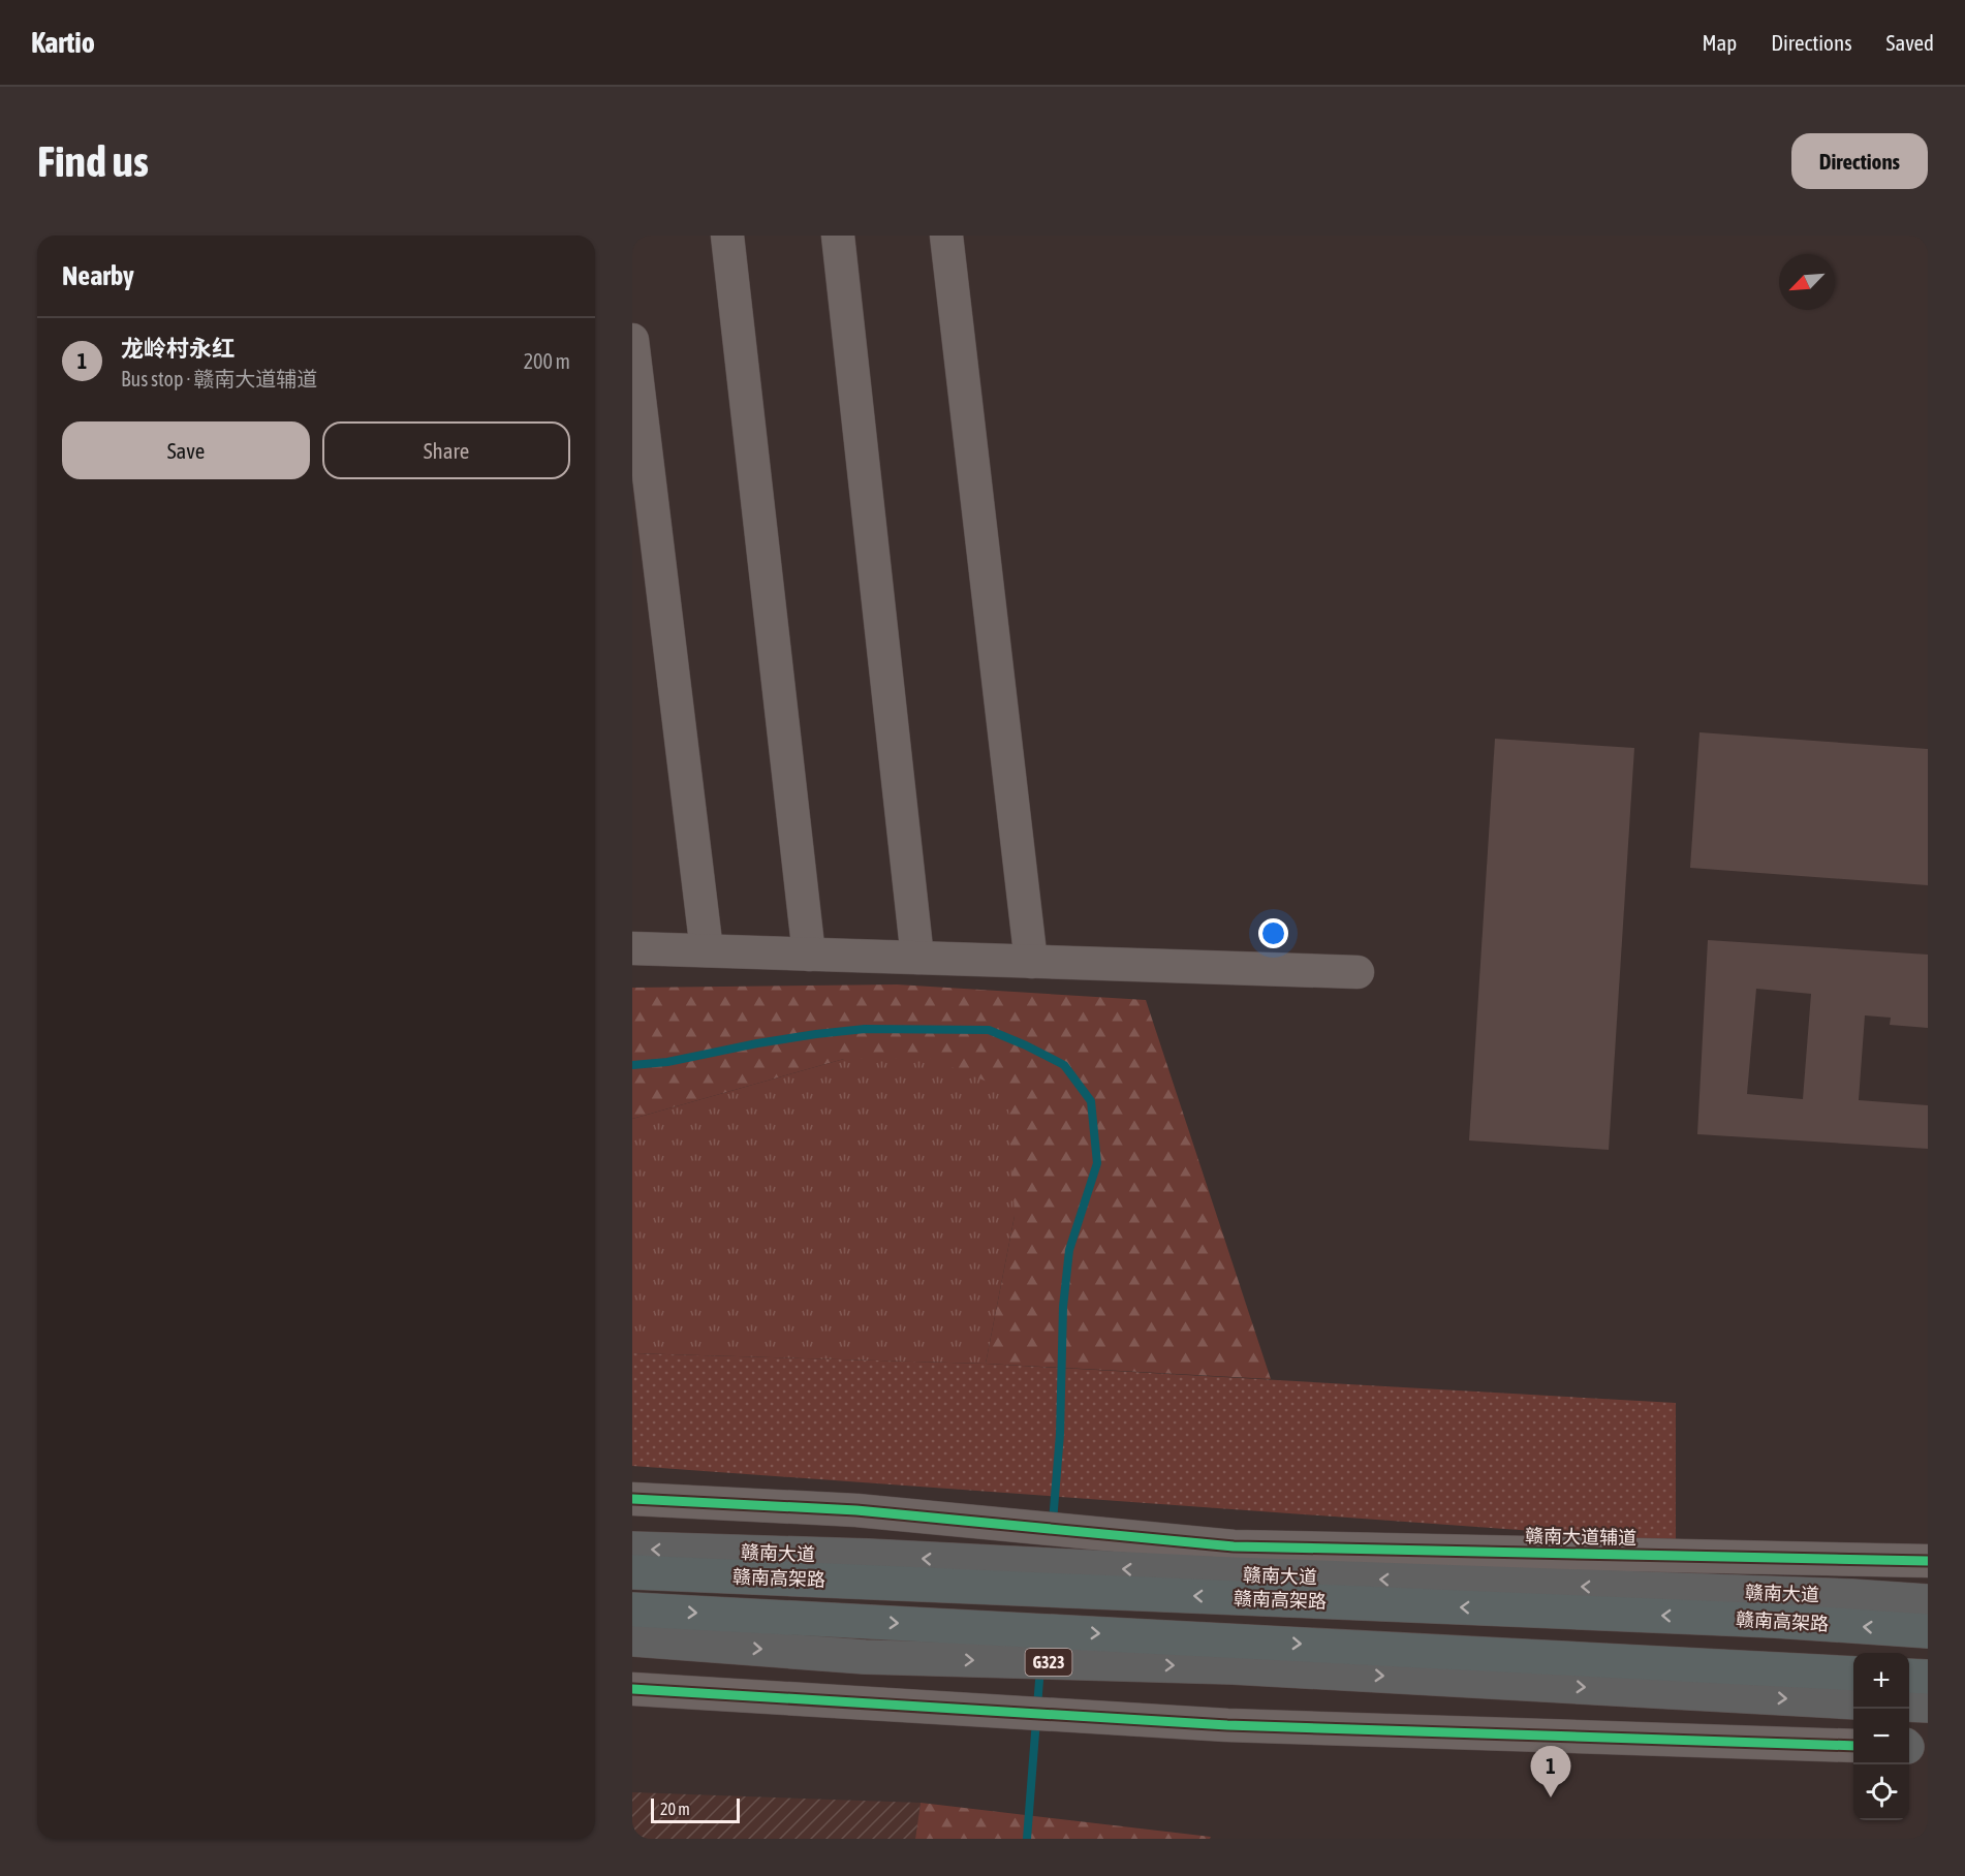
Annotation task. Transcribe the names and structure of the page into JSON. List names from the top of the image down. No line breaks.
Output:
{"streets":{"highway":["赣南高架路"],"main road":["赣南大道","G323"],"street":["赣南大道辅道"]},"crossings":[["赣南大道辅道","赣南大道"]],"scale_bar":"20 m","north":"bottom left","page":{"header":"Kartio","nav":["Map","Directions","Saved"],"buttons":["Directions",["Save","Share"]],"title":"Find us","heading":"Nearby","list":[{"mark":"1","name":"龙岭村永红","note":"Bus stop · 赣南大道辅道","value":"200 m"}],"map_buttons":["+","−"],"pins":"1","scale":"20 m"}}
